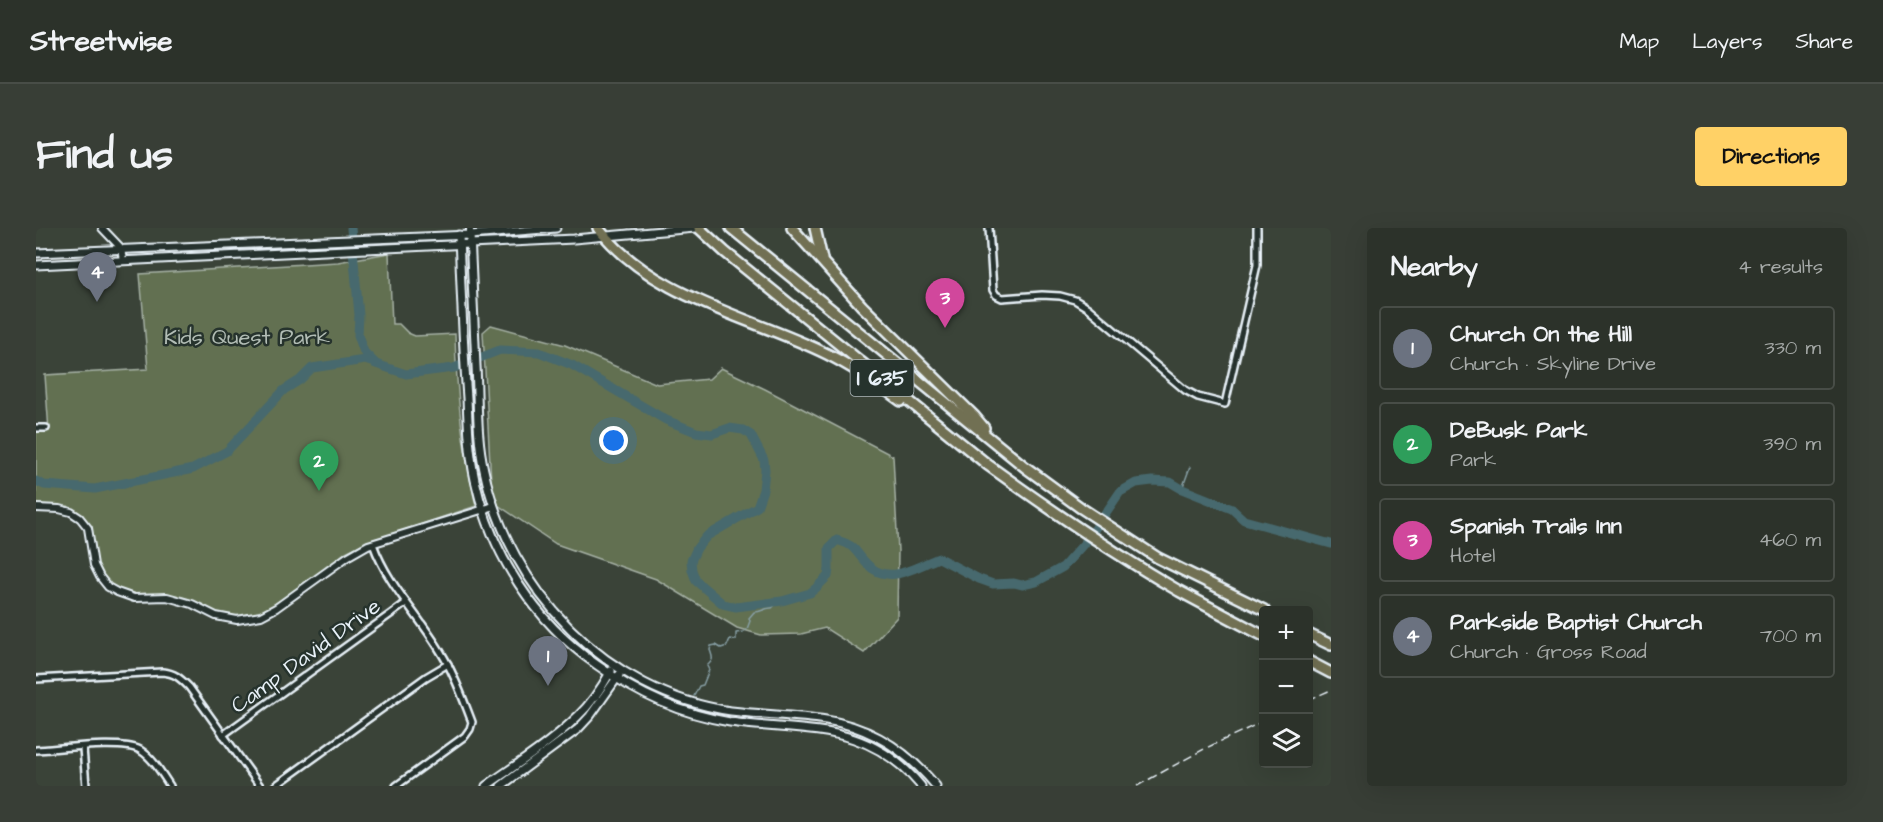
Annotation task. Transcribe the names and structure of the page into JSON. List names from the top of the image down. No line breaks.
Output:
{"streets":{"highway":["I 635"],"street":["Camp David Drive"]},"parks":["Kids Quest Park"],"page":{"header":"Streetwise","nav":["Map","Layers","Share"],"title":"Find us","buttons":"Directions","heading":["Nearby","4 results"],"pins":["4","3","2","1"],"list":[{"mark":"1","name":"Church On the Hill","note":"Church · Skyline Drive","value":"330 m"},{"mark":"2","name":"DeBusk Park","note":"Park","value":"390 m"},{"mark":"3","name":"Spanish Trails Inn","note":"Hotel","value":"460 m"},{"mark":"4","name":"Parkside Baptist Church","note":"Church · Gross Road","value":"700 m"}],"map_buttons":["+","−"]}}
